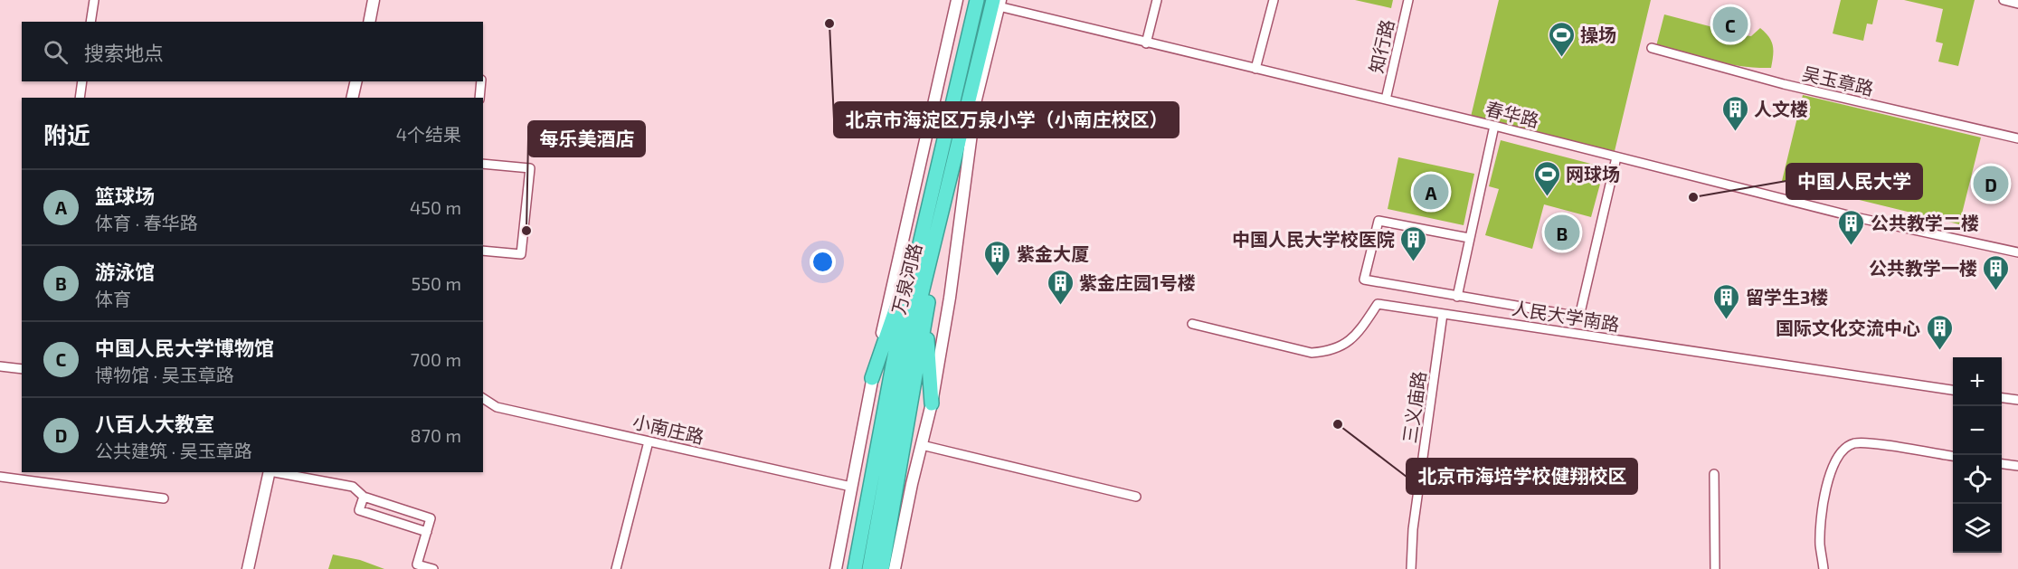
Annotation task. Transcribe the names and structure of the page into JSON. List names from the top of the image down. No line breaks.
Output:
{"streets":{"highway":["万泉河路"],"street":["知行路","吴玉章路","春华路","人民大学南路","三义庙路","小南庄路"]},"crossings":[["知行路","春华路"],["春华路","万泉河路"],["万泉河路","小南庄路"],["人民大学南路","三义庙路"]],"places":{"other":["北京市海淀区万泉小学（小南庄校区）","中国人民大学","每乐美酒店","北京市海培学校健翔校区"],"sports":["操场","网球场"],"building":["人文楼","公共教学二楼","中国人民大学校医院","紫金大厦","公共教学一楼","紫金庄园1号楼","留学生3楼","国际文化交流中心"]},"page":{"pins":["C","D","A","B"],"search":"搜索地点","heading":["附近","4个结果"],"list":[{"mark":"A","name":"篮球场","note":"体育 · 春华路","value":"450 m"},{"mark":"B","name":"游泳馆","note":"体育","value":"550 m"},{"mark":"C","name":"中国人民大学博物馆","note":"博物馆 · 吴玉章路","value":"700 m"},{"mark":"D","name":"八百人大教室","note":"公共建筑 · 吴玉章路","value":"870 m"}],"map_buttons":["+","−"]}}
